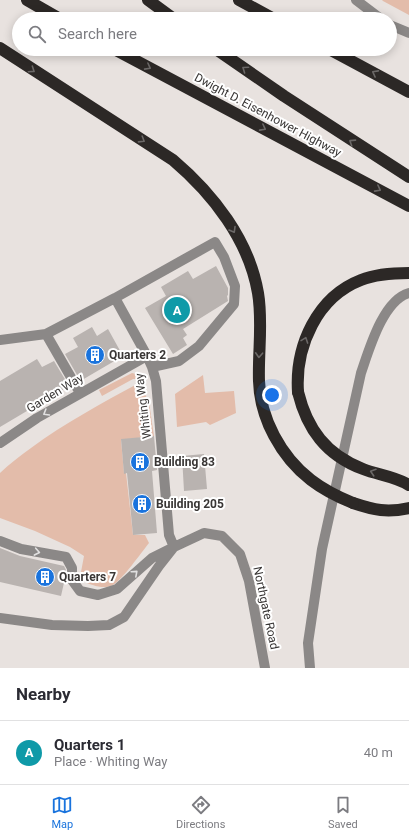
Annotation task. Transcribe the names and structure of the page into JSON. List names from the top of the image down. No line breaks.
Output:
{"streets":{"highway":["Dwight D. Eisenhower Highway"],"street":["Garden Way","Whiting Way","Northgate Road"]},"crossings":[["Garden Way","Whiting Way"],["Whiting Way","Northgate Road"]],"places":{"building":["Quarters 2","Building 83","Building 205","Quarters 7"]},"page":{"search":"Search here","pins":"A","heading":"Nearby","list":[{"mark":"A","name":"Quarters 1","note":"Place · Whiting Way","value":"40 m"}],"nav":["Map","Directions","Saved"]}}
